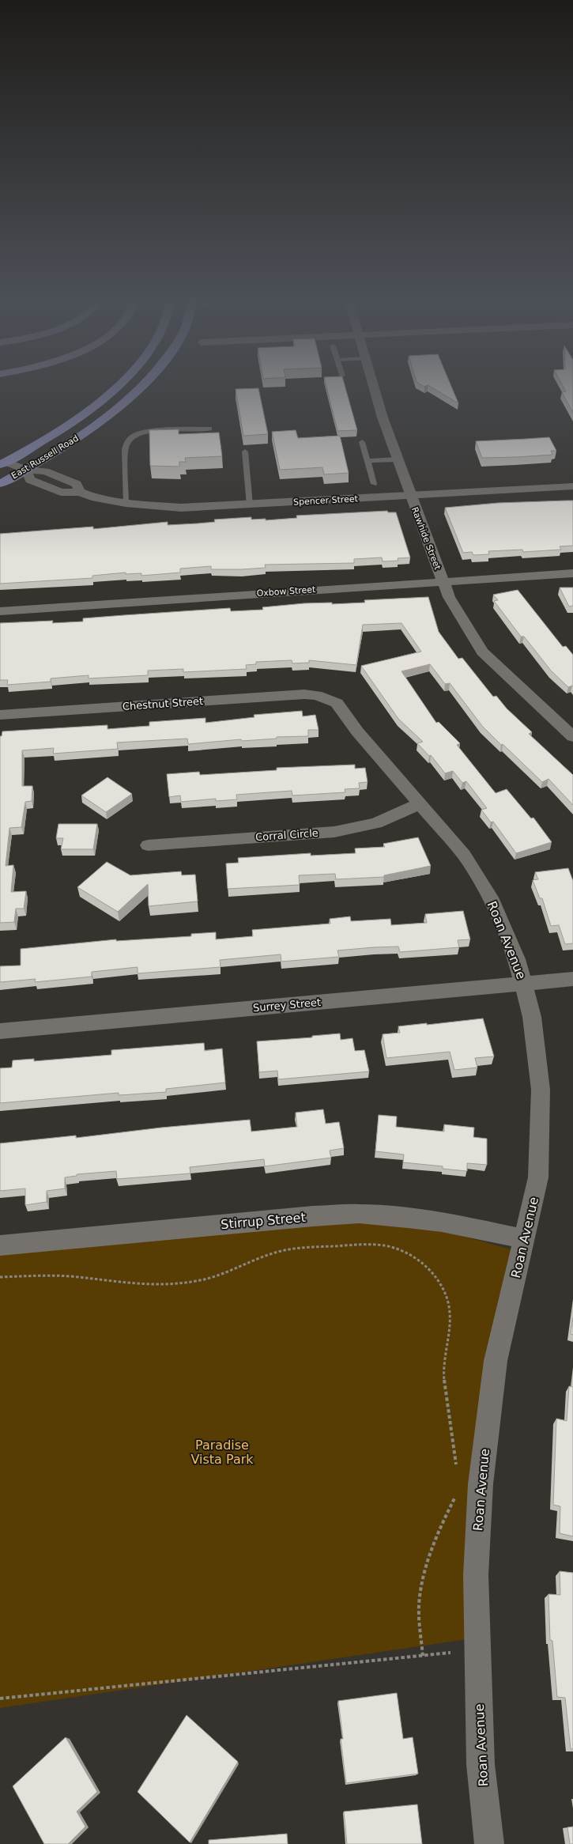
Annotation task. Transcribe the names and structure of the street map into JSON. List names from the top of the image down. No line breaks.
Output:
{"streets":{"main road":["East Russell Road"],"street":["Spencer Street","Rawhide Street","Oxbow Street","Chestnut Street","Corral Circle","Roan Avenue","Surrey Street","Stirrup Street"]},"crossings":[["East Russell Road","Spencer Street"],["Spencer Street","Rawhide Street"],["Rawhide Street","Oxbow Street"],["Chestnut Street","Roan Avenue"],["Corral Circle","Roan Avenue"],["Roan Avenue","Surrey Street"],["Roan Avenue","Stirrup Street"]],"parks":["Paradise Vista Park"]}
